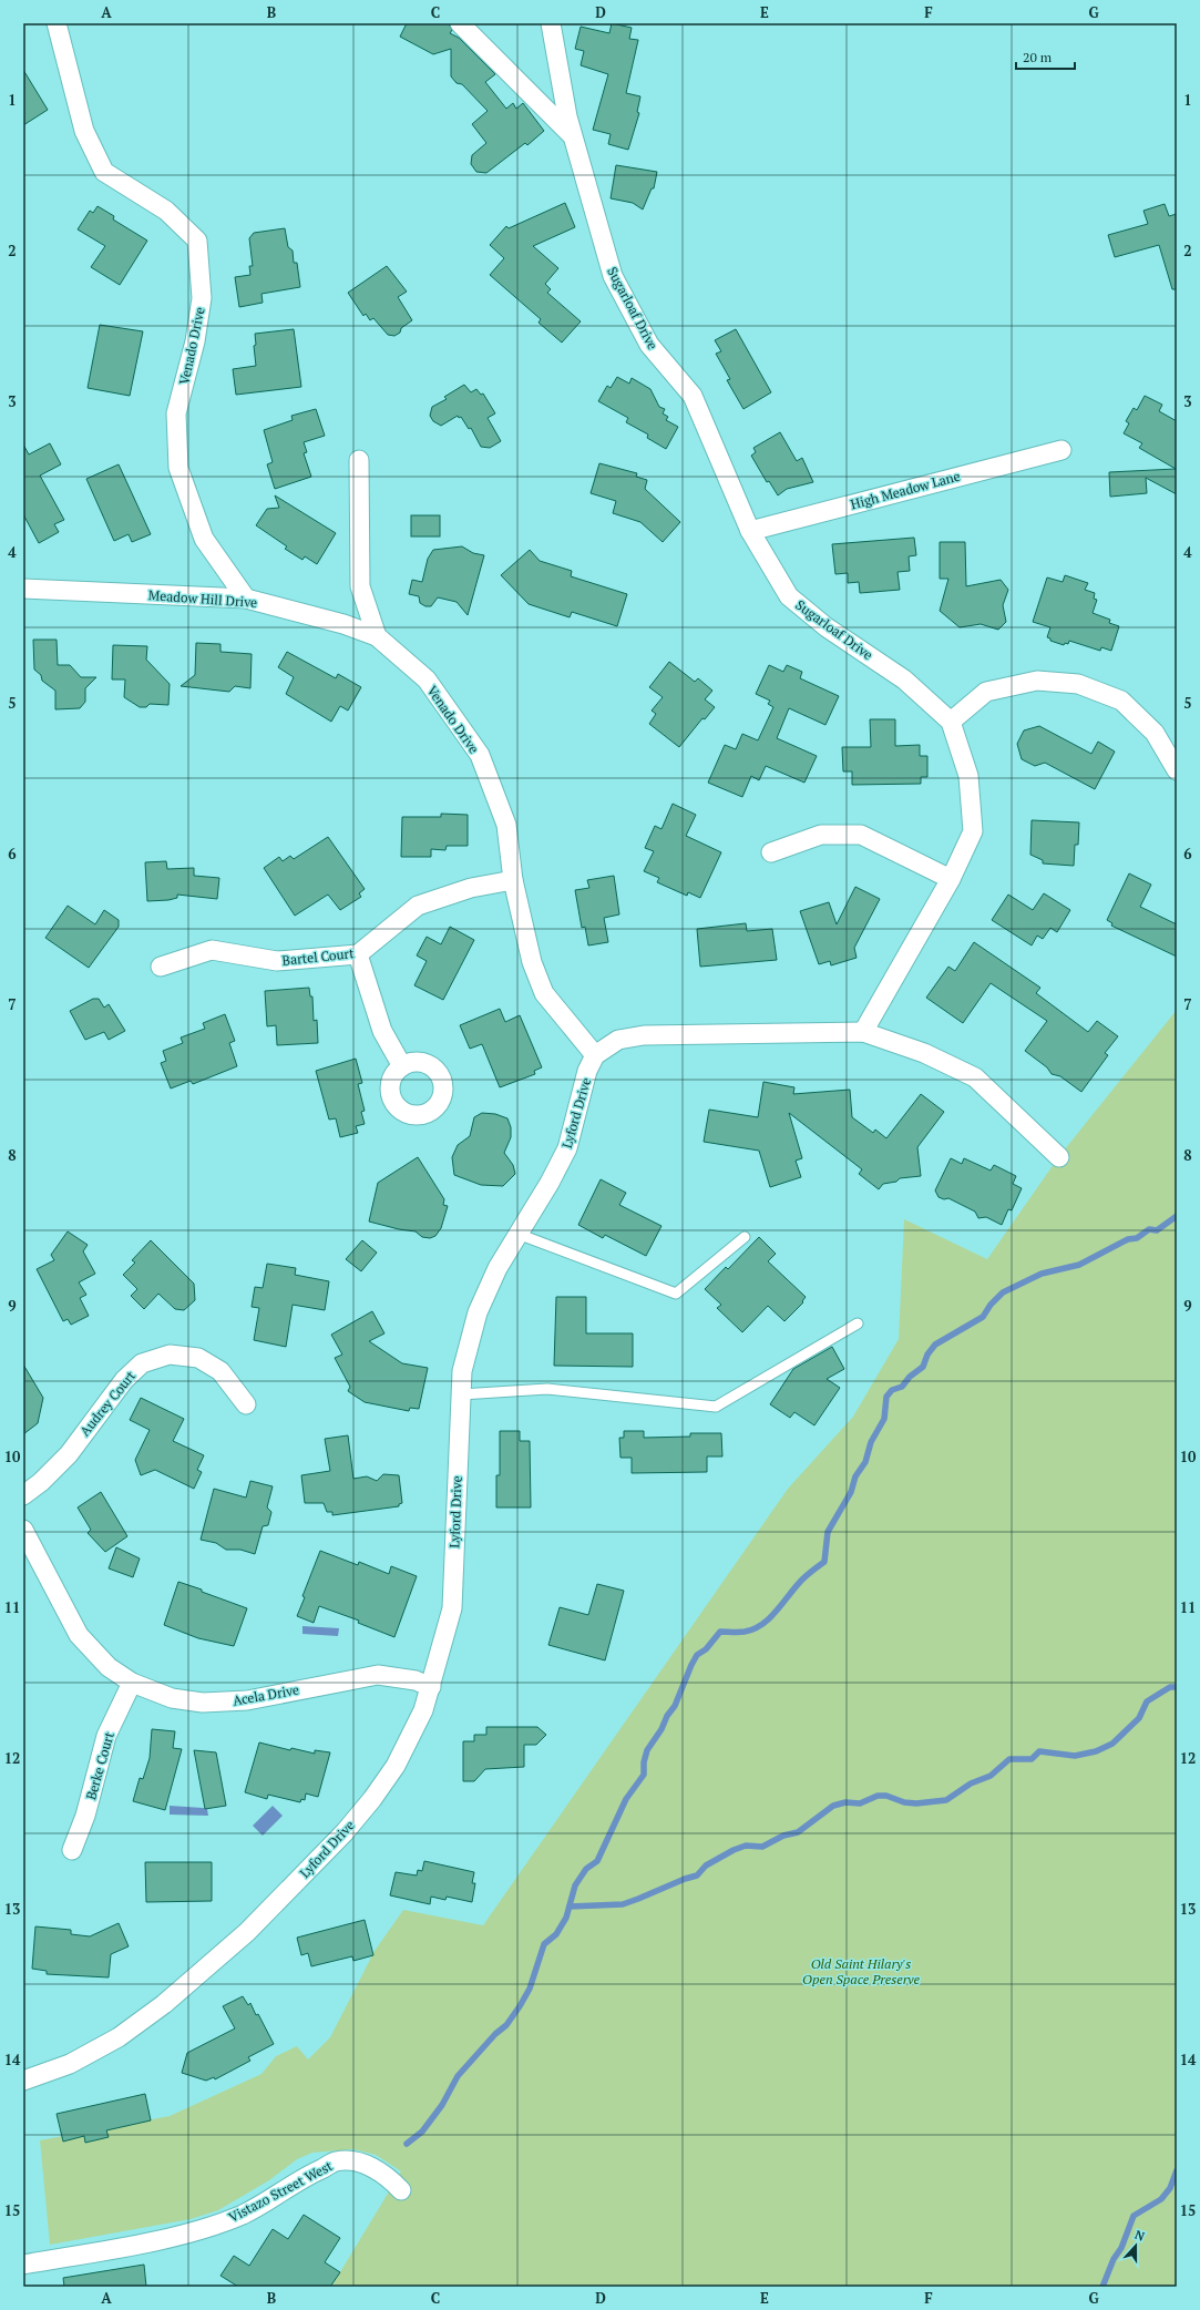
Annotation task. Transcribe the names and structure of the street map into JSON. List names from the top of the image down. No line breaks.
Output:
{"streets":{"street":["Sugarloaf Drive","Venado Drive","High Meadow Lane","Meadow Hill Drive","Bartel Court","Lyford Drive","Audrey Court","Acela Drive","Berke Court","Vistazo Street West"]},"crossings":[["Sugarloaf Drive","High Meadow Lane"],["Sugarloaf Drive","Lyford Drive"],["Venado Drive","Meadow Hill Drive"],["Venado Drive","Bartel Court"],["Venado Drive","Lyford Drive"],["Lyford Drive","Acela Drive"],["Acela Drive","Berke Court"]],"parks":["Old Saint Hilary's Open Space Preserve"],"scale_bar":"20 m","north":"top","grid":{"columns":["A","B","C","D","E","F","G"],"rows":["1","2","3","4","5","6","7","8","9","10","11","12","13","14","15"]}}
